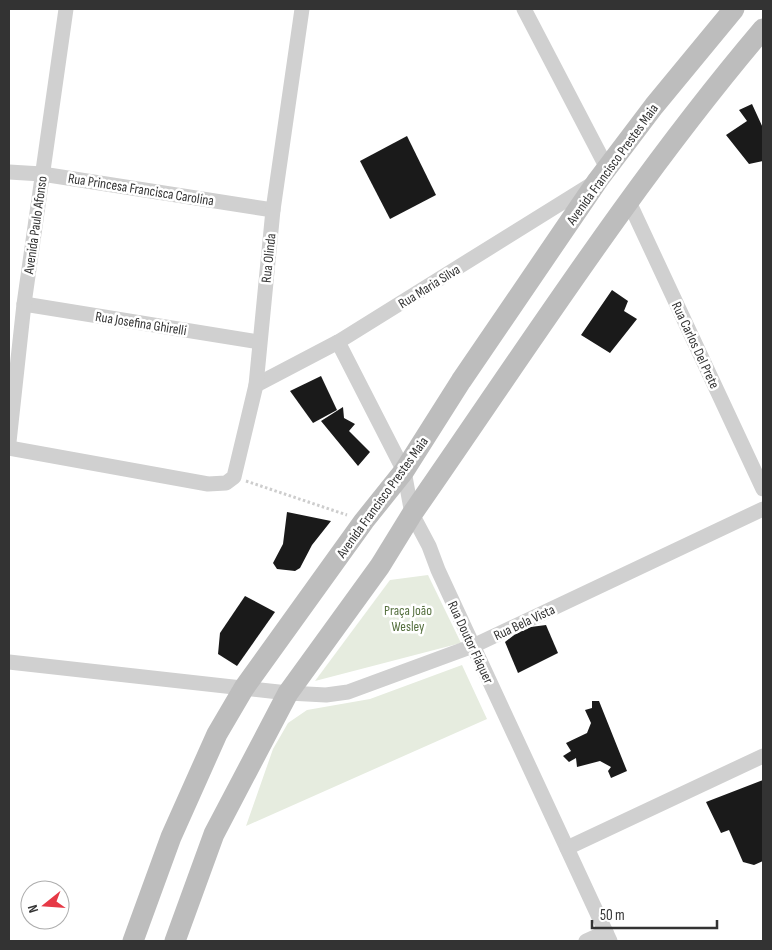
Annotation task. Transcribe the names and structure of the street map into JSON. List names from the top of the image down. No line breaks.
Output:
{"streets":{"main road":["Avenida Francisco Prestes Maia"],"street":["Rua Princesa Francisca Carolina","Avenida Paulo Afonso","Rua Olinda","Rua Maria Silva","Rua Josefina Ghirelli","Rua Carlos Del Prete","Rua Bela Vista","Rua Doutor Fláquer"]},"crossings":[["Avenida Francisco Prestes Maia","Rua Maria Silva"],["Avenida Francisco Prestes Maia","Rua Bela Vista"],["Avenida Francisco Prestes Maia","Rua Doutor Fláquer"],["Rua Princesa Francisca Carolina","Avenida Paulo Afonso"],["Rua Princesa Francisca Carolina","Rua Olinda"],["Avenida Paulo Afonso","Rua Josefina Ghirelli"],["Rua Olinda","Rua Maria Silva"],["Rua Olinda","Rua Josefina Ghirelli"],["Rua Maria Silva","Rua Doutor Fláquer"],["Rua Bela Vista","Rua Doutor Fláquer"]],"parks":["Praça João Wesley"],"scale_bar":"50 m","north":"left"}
